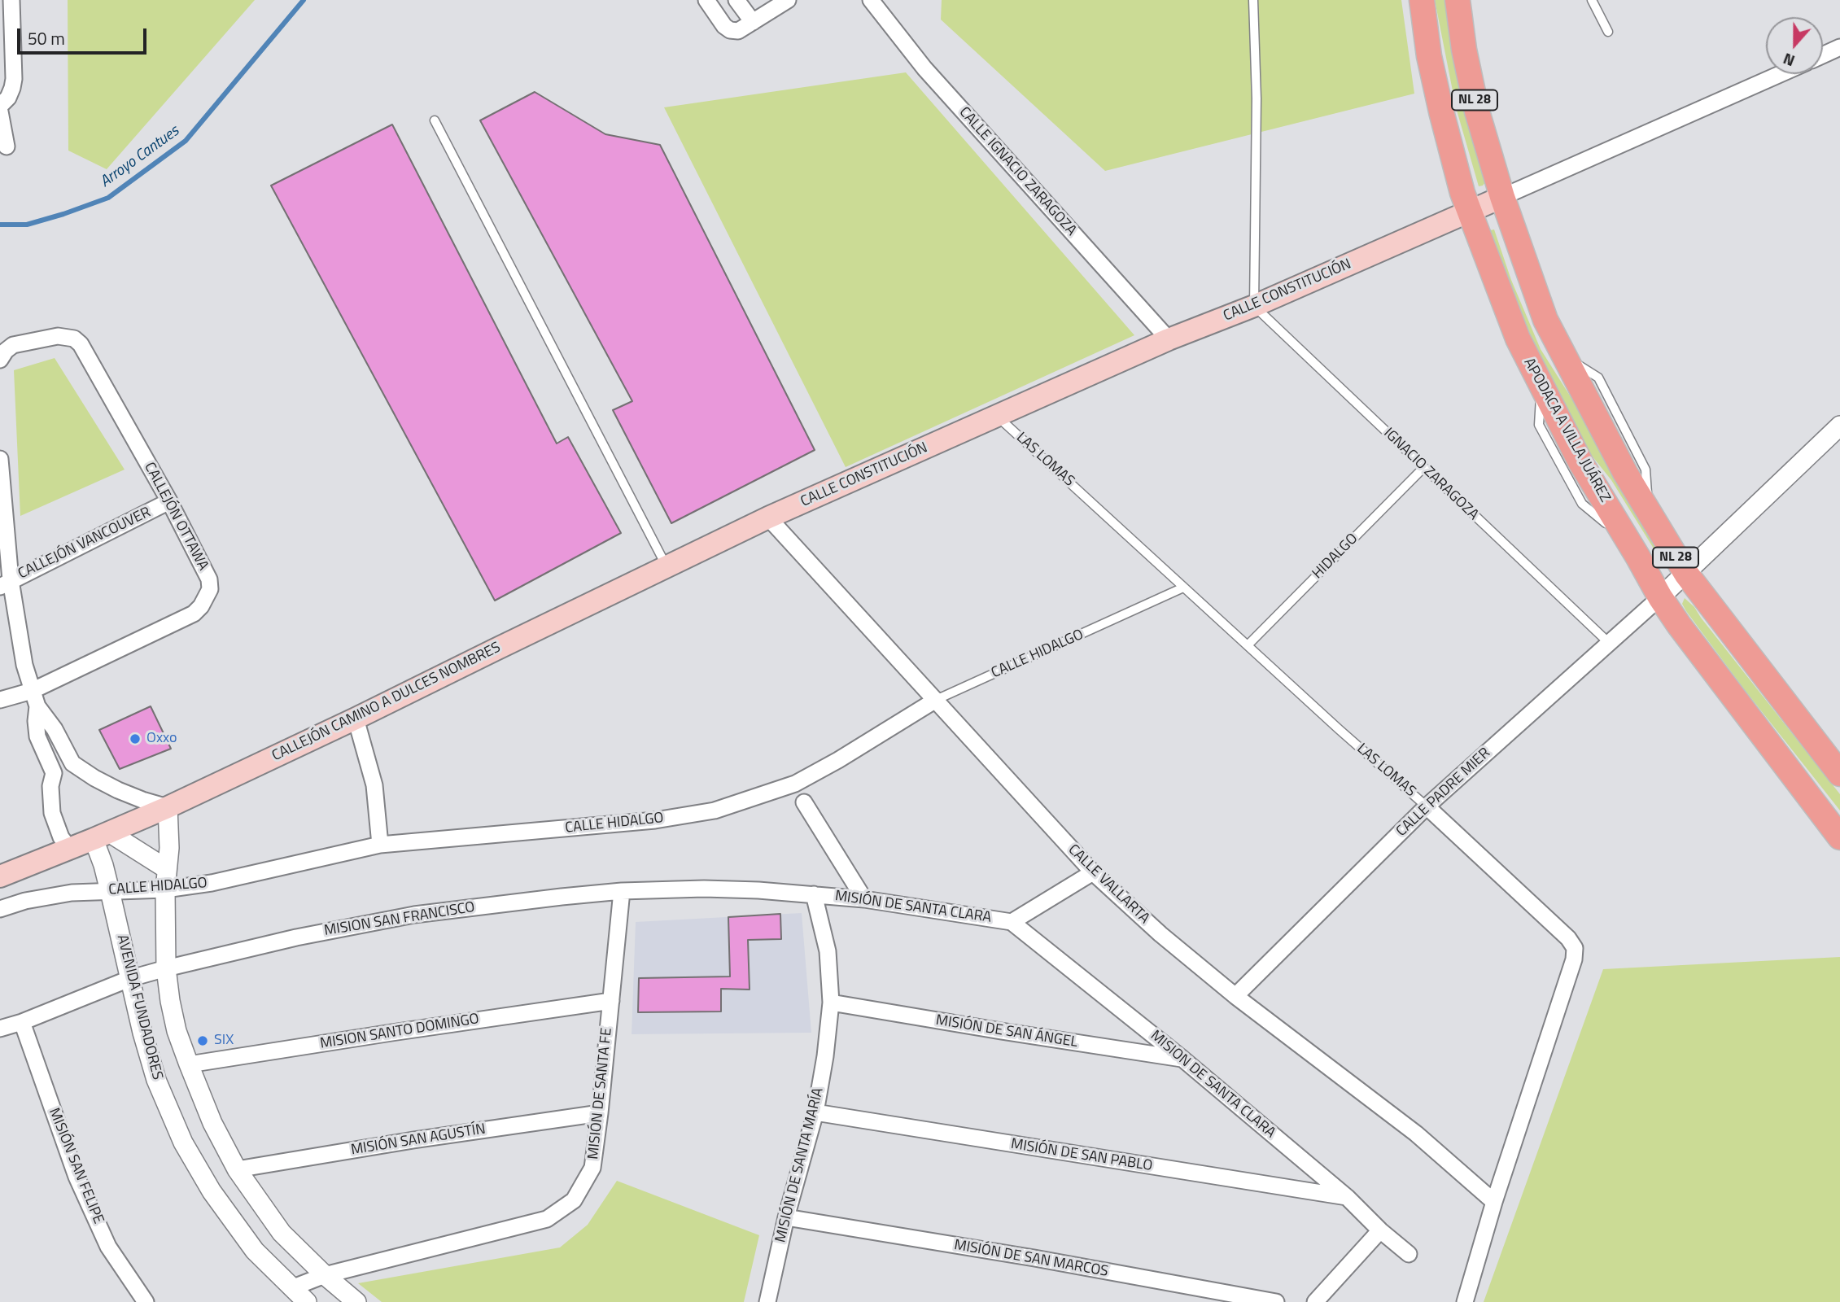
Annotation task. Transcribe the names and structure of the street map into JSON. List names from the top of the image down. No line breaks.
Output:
{"streets":{"main road":["NL 28","CALLE CONSTITUCIÓN","APODACA A VILLA JUÁREZ","CALLEJÓN CAMINO A DULCES NOMBRES"],"street":["CALLE IGNACIO ZARAGOZA","LAS LOMAS","CALLEJÓN OTTAWA","CALLEJÓN VANCOUVER","CALLE HIDALGO","CALLE PADRE MIER","CALLE VALLARTA","MISIÓN DE SANTA CLARA","MISION SAN FRANCISCO","AVENIDA FUNDADORES","MISION SANTO DOMINGO","MISIÓN DE SAN ÁNGEL","MISION DE SANTA CLARA","MISIÓN DE SANTA FE","MISIÓN SAN AGUSTÍN","MISIÓN DE SAN PABLO","MISIÓN DE SANTA MARÍA","MISIÓN SAN FELIPE","MISIÓN DE SAN MARCOS"],"lane":["IGNACIO ZARAGOZA","HIDALGO"]},"crossings":[["NL 28","CALLE CONSTITUCIÓN"],["CALLE IGNACIO ZARAGOZA","CALLE CONSTITUCIÓN"],["CALLE CONSTITUCIÓN","APODACA A VILLA JUÁREZ"],["CALLE CONSTITUCIÓN","LAS LOMAS"],["CALLE CONSTITUCIÓN","IGNACIO ZARAGOZA"],["CALLE CONSTITUCIÓN","CALLEJÓN CAMINO A DULCES NOMBRES"],["CALLE CONSTITUCIÓN","CALLE VALLARTA"],["APODACA A VILLA JUÁREZ","CALLE PADRE MIER"],["LAS LOMAS","HIDALGO"],["LAS LOMAS","CALLE HIDALGO"],["LAS LOMAS","CALLE PADRE MIER"],["LAS LOMAS","CALLE VALLARTA"],["IGNACIO ZARAGOZA","HIDALGO"],["IGNACIO ZARAGOZA","CALLE PADRE MIER"],["CALLEJÓN OTTAWA","CALLEJÓN VANCOUVER"],["CALLE HIDALGO","CALLE VALLARTA"],["CALLE HIDALGO","AVENIDA FUNDADORES"],["CALLEJÓN CAMINO A DULCES NOMBRES","CALLE VALLARTA"],["CALLEJÓN CAMINO A DULCES NOMBRES","AVENIDA FUNDADORES"],["CALLE PADRE MIER","CALLE VALLARTA"],["MISIÓN DE SANTA CLARA","MISION SAN FRANCISCO"],["MISIÓN DE SANTA CLARA","MISION DE SANTA CLARA"],["MISIÓN DE SANTA CLARA","MISIÓN DE SANTA MARÍA"],["MISION SAN FRANCISCO","AVENIDA FUNDADORES"],["MISION SAN FRANCISCO","MISIÓN DE SANTA FE"],["MISION SAN FRANCISCO","MISIÓN DE SANTA MARÍA"],["MISION SAN FRANCISCO","MISIÓN SAN FELIPE"],["AVENIDA FUNDADORES","MISIÓN DE SANTA FE"],["MISION SANTO DOMINGO","MISIÓN DE SANTA FE"],["MISIÓN DE SAN ÁNGEL","MISION DE SANTA CLARA"],["MISIÓN DE SAN ÁNGEL","MISIÓN DE SANTA MARÍA"],["MISION DE SANTA CLARA","MISIÓN DE SAN PABLO"],["MISIÓN DE SANTA FE","MISIÓN SAN AGUSTÍN"],["MISIÓN DE SAN PABLO","MISIÓN DE SANTA MARÍA"],["MISIÓN DE SANTA MARÍA","MISIÓN DE SAN MARCOS"]],"water":["Arroyo Cantues"],"places":["Oxxo","SIX"],"scale_bar":"50 m","north":"bottom"}
